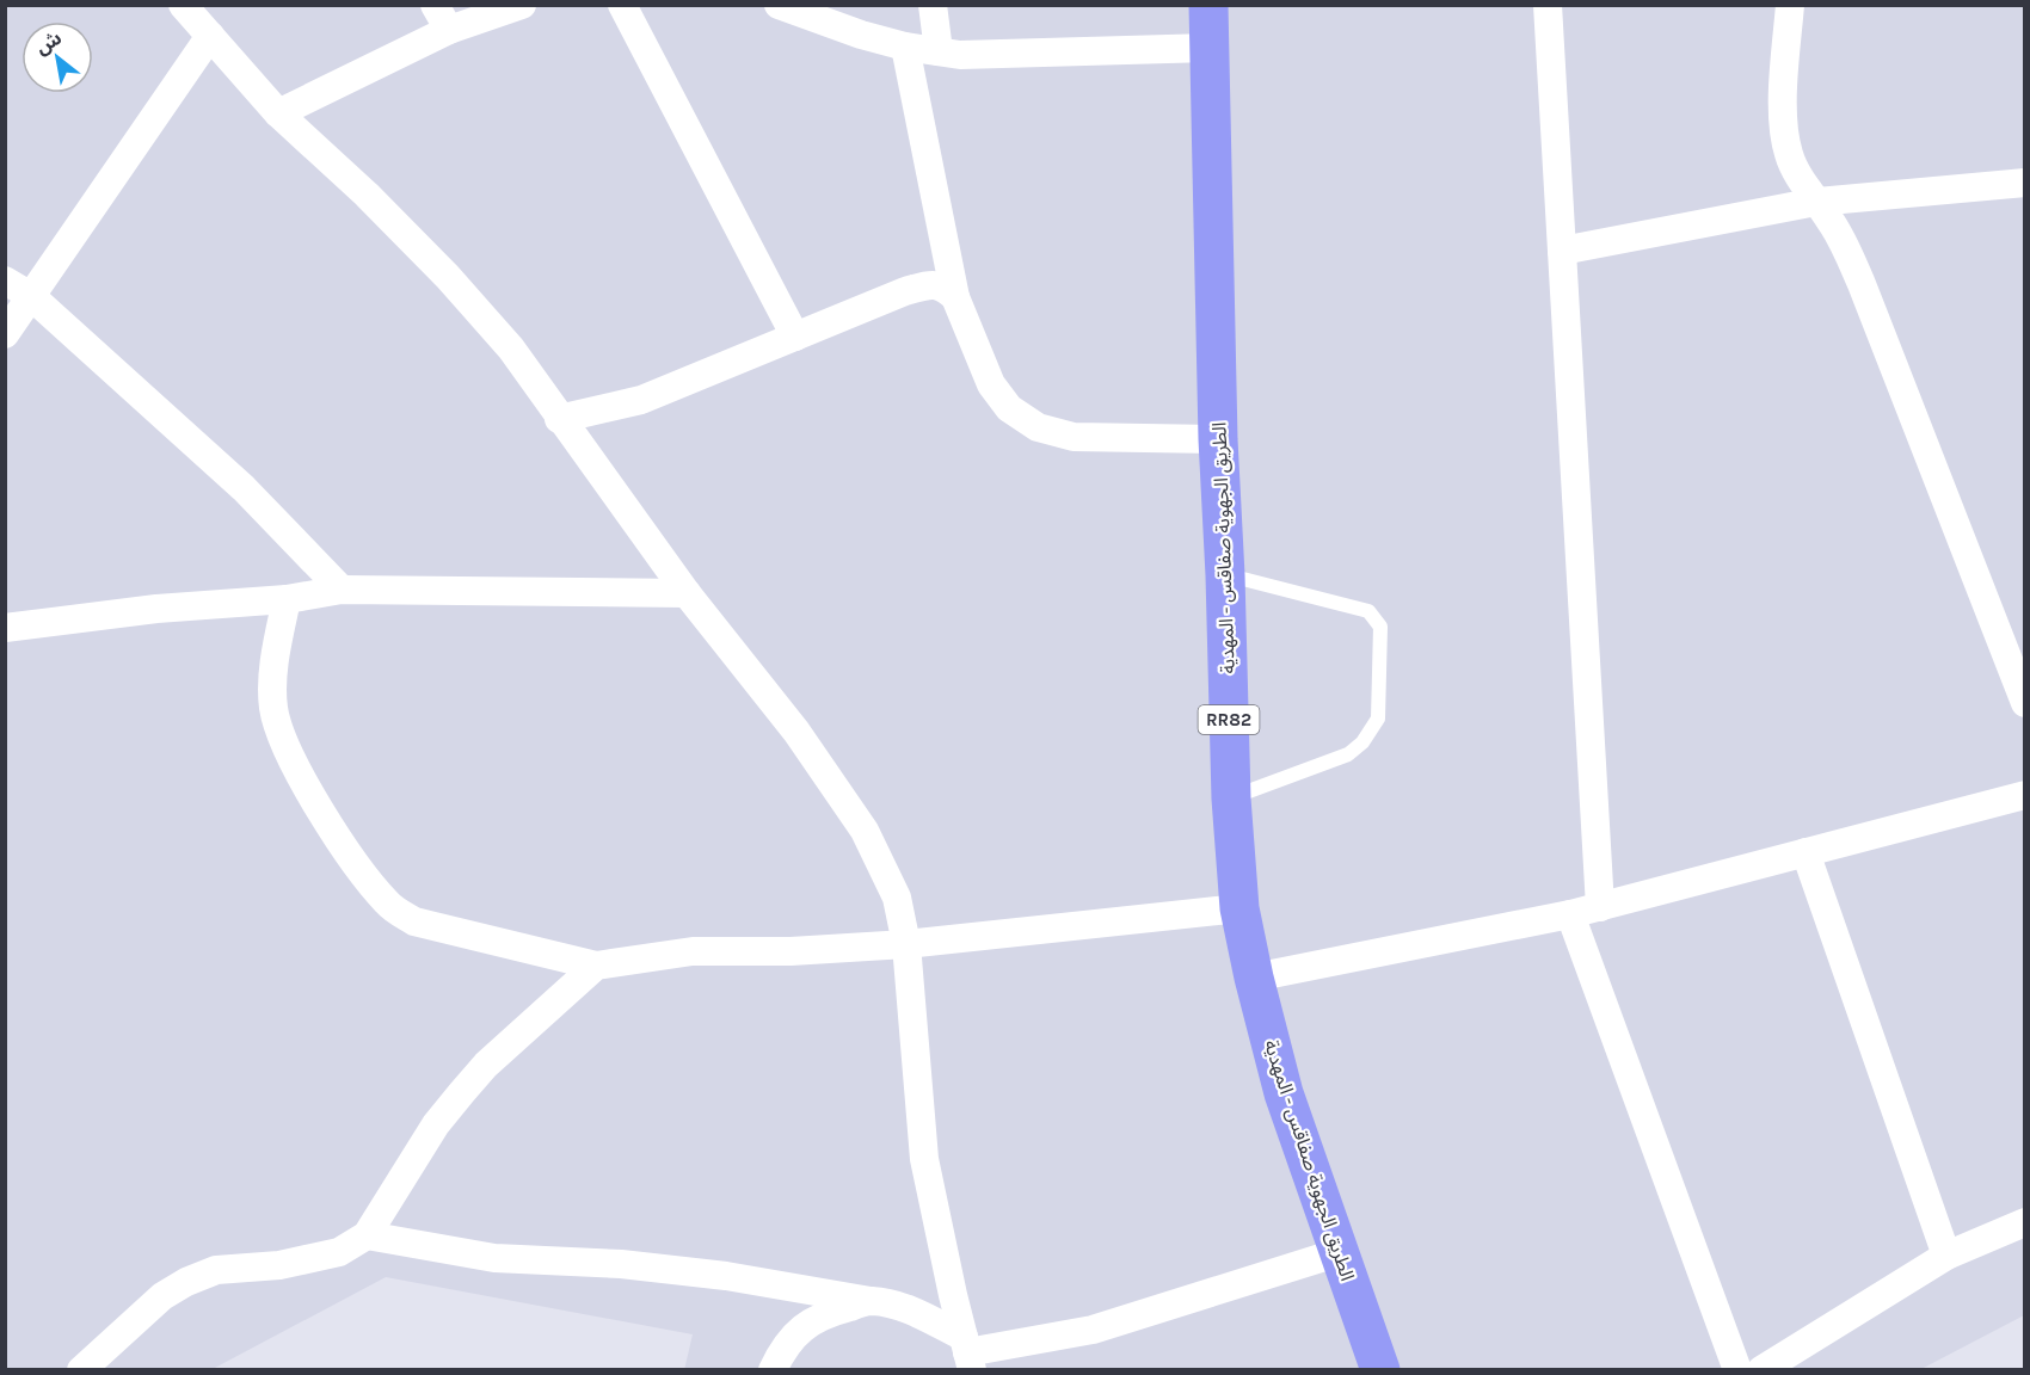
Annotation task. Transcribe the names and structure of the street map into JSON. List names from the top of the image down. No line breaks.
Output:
{"streets":{"main road":["الطريق الجهوية صفاقس - المهدية","RR82"]},"north":"top left"}
